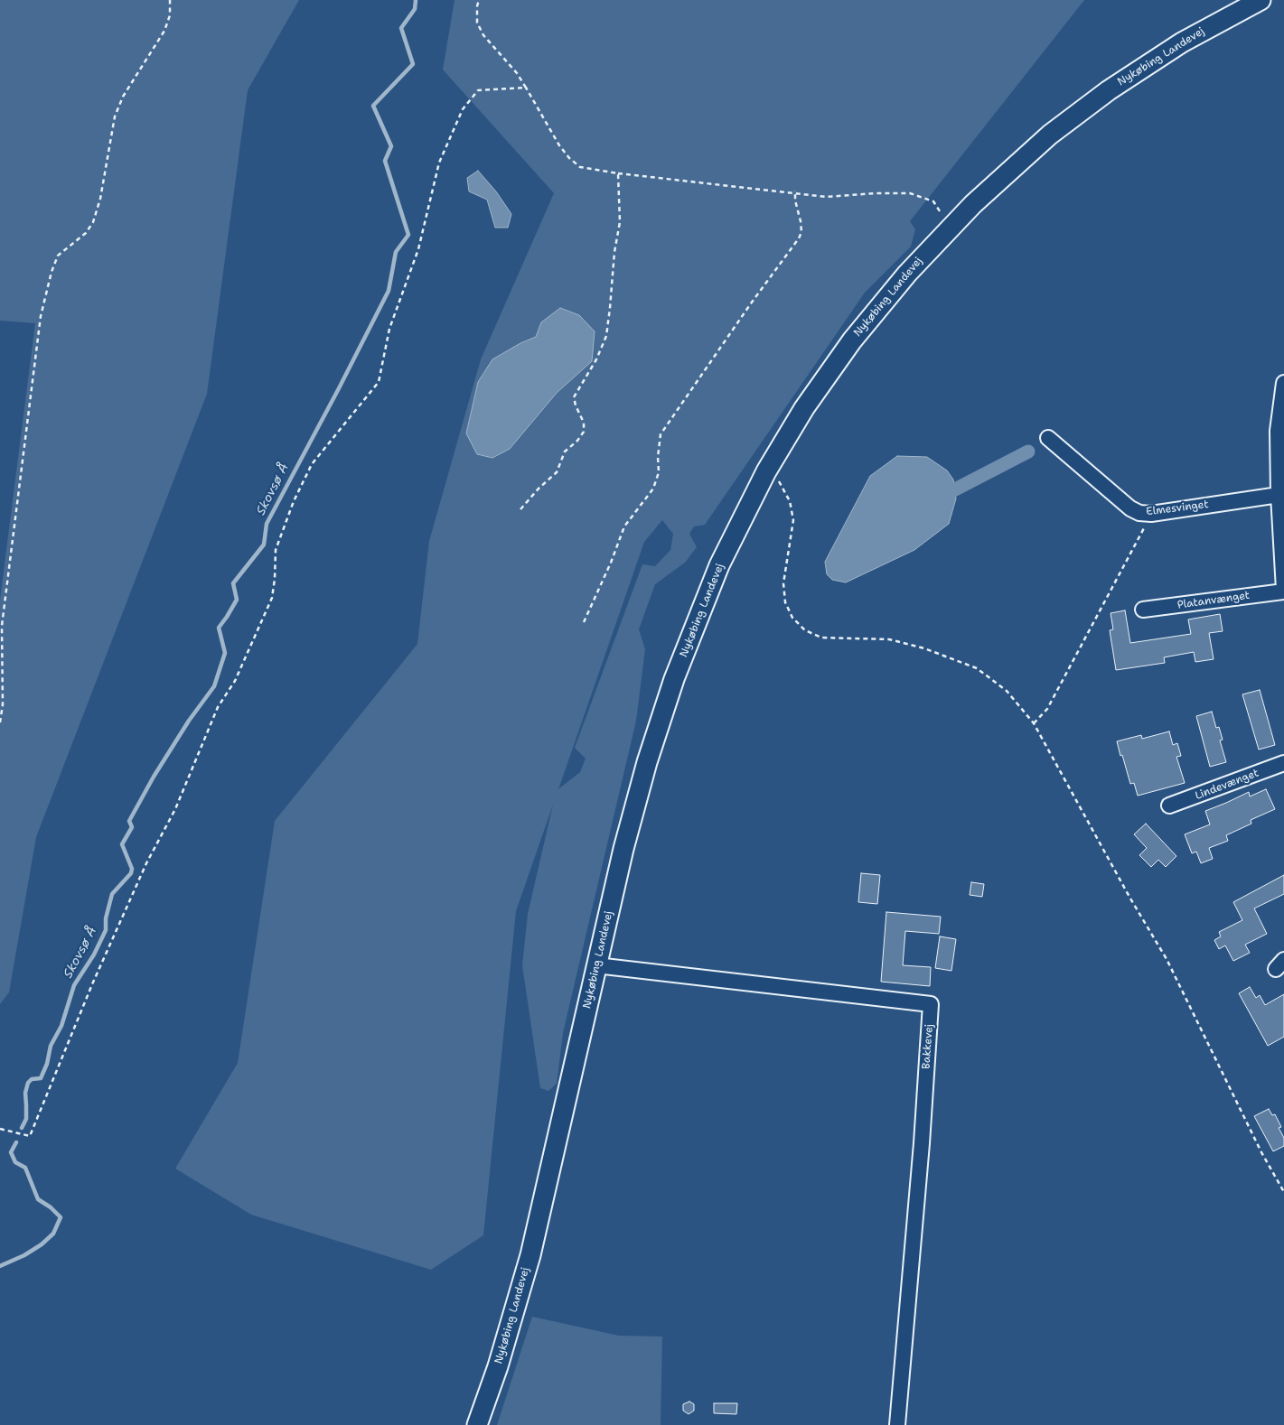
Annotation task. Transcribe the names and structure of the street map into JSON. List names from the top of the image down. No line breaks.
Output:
{"streets":{"main road":["Nykøbing Landevej"],"street":["Elmesvinget","Platanvænget","Lindevænget","Bakkevej"]},"crossings":[["Nykøbing Landevej","Bakkevej"]],"water":["Skovsø Å"]}
